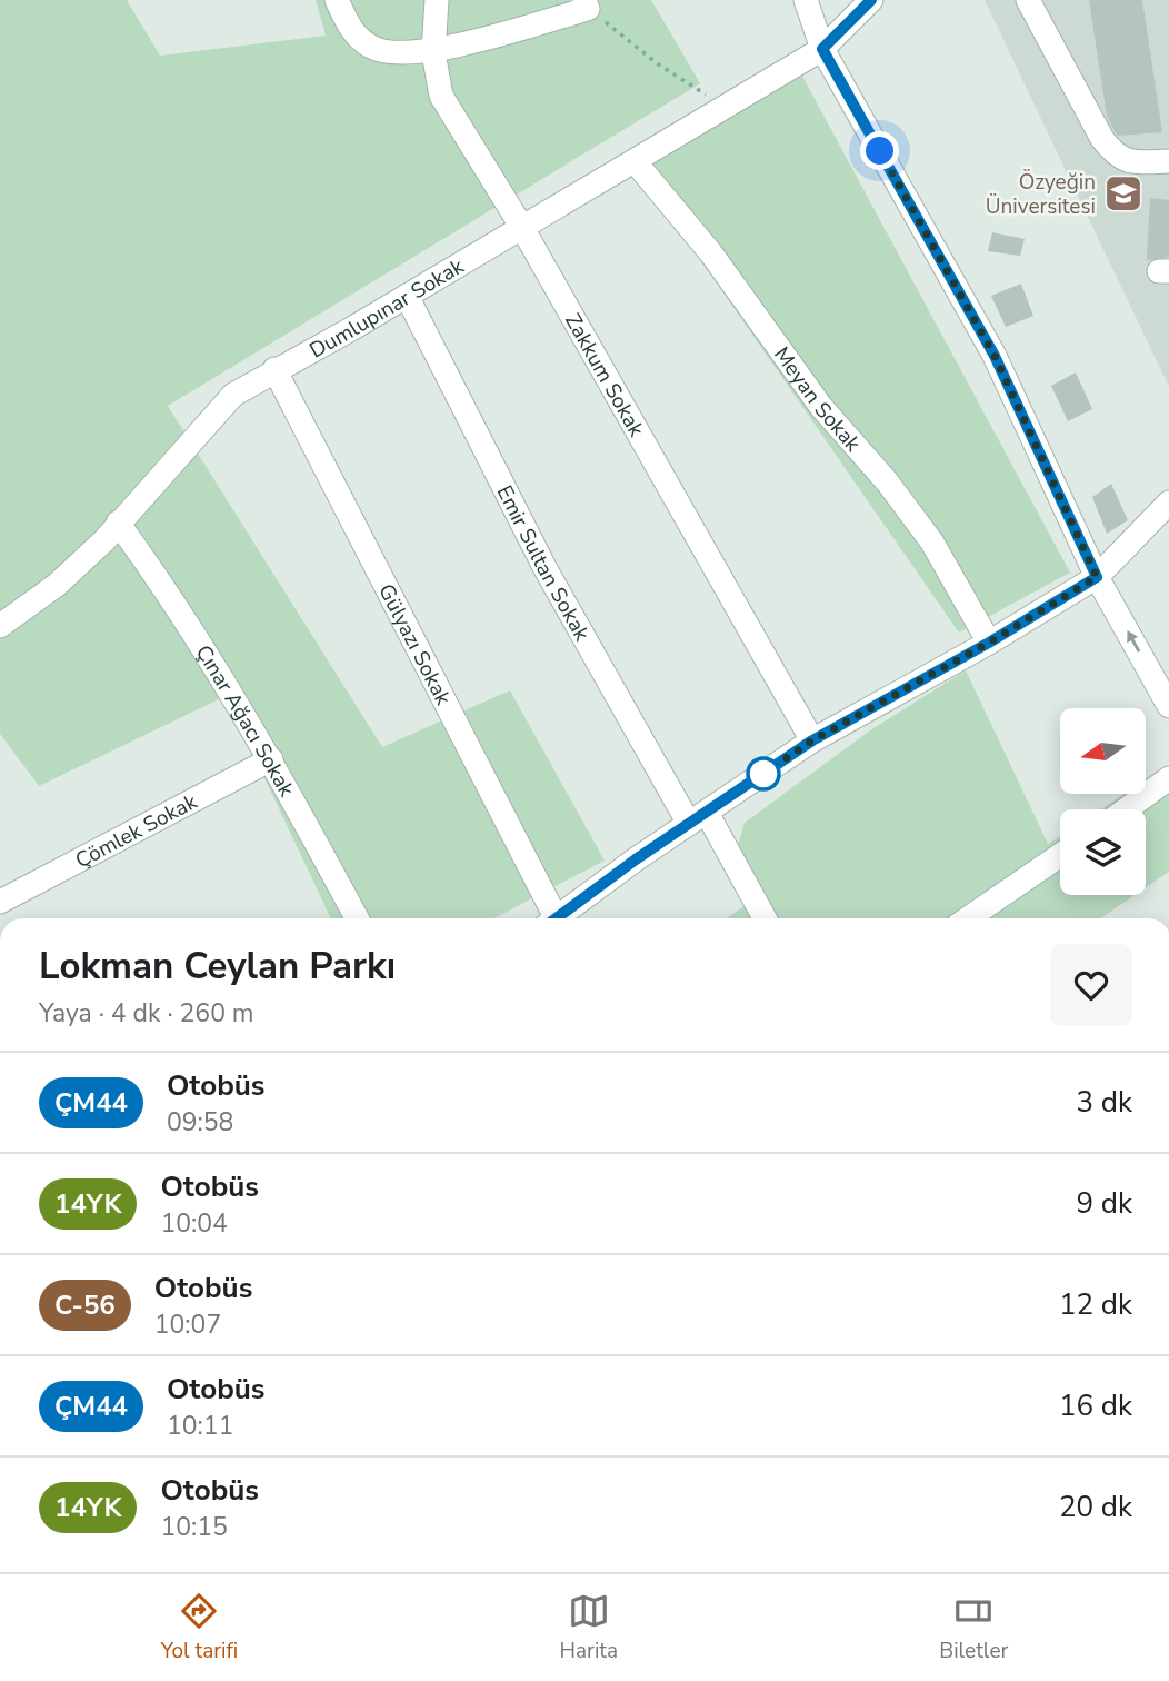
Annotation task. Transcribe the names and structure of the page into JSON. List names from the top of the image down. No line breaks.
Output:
{"streets":{"street":["Dumlupınar Sokak","Zakkum Sokak","Meyan Sokak","Emir Sultan Sokak","Gülyazı Sokak","Çınar Ağacı Sokak","Çömlek Sokak"]},"crossings":[["Dumlupınar Sokak","Zakkum Sokak"],["Dumlupınar Sokak","Meyan Sokak"],["Dumlupınar Sokak","Emir Sultan Sokak"],["Dumlupınar Sokak","Gülyazı Sokak"],["Dumlupınar Sokak","Çınar Ağacı Sokak"],["Çınar Ağacı Sokak","Çömlek Sokak"]],"places":{"school or university":["Özyeğin Üniversitesi"]},"lines":["bus line ÇM44"],"north":"left","page":{"heading":["Lokman Ceylan Parkı","Yaya · 4 dk · 260 m"],"list":[{"mark":"ÇM44","name":"Otobüs","note":"09:58","value":"3 dk"},{"mark":"14YK","name":"Otobüs","note":"10:04","value":"9 dk"},{"mark":"C-56","name":"Otobüs","note":"10:07","value":"12 dk"},{"mark":"ÇM44","name":"Otobüs","note":"10:11","value":"16 dk"},{"mark":"14YK","name":"Otobüs","note":"10:15","value":"20 dk"}],"tabs":["Yol tarifi","Harita","Biletler"]}}
